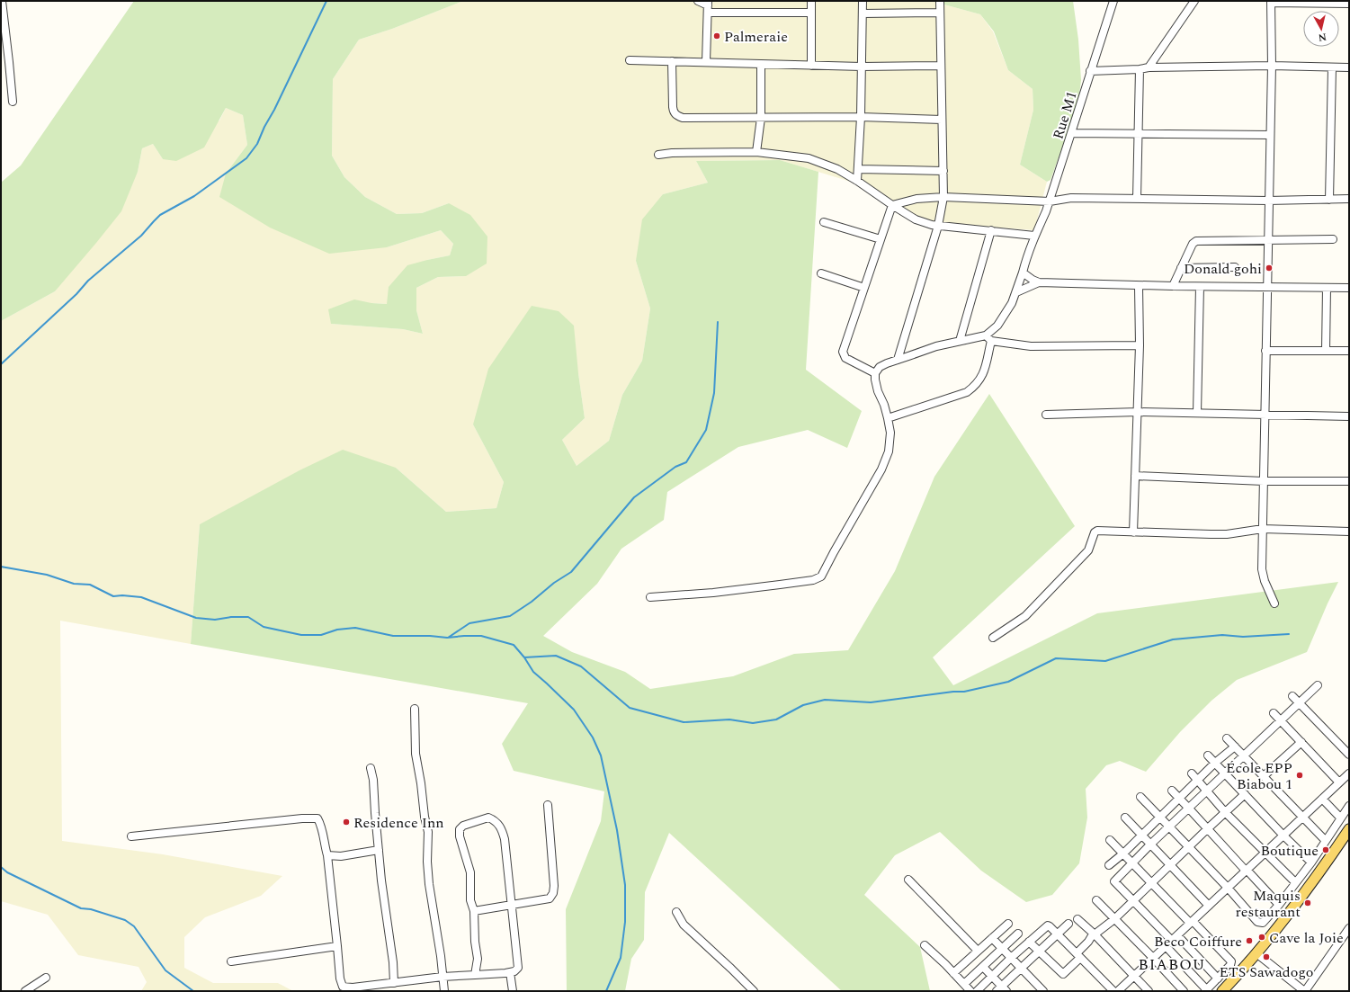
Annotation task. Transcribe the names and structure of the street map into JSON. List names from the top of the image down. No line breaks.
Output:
{"streets":{"street":["Rue M1"]},"districts":["BIABOU"],"places":["Palmeraie","Donald gohi","École EPP Biabou 1","Residence Inn","Boutique","Maquis restaurant","Cave la Joie","Beco Coiffure","ETS Sawadogo"],"north":"bottom"}
